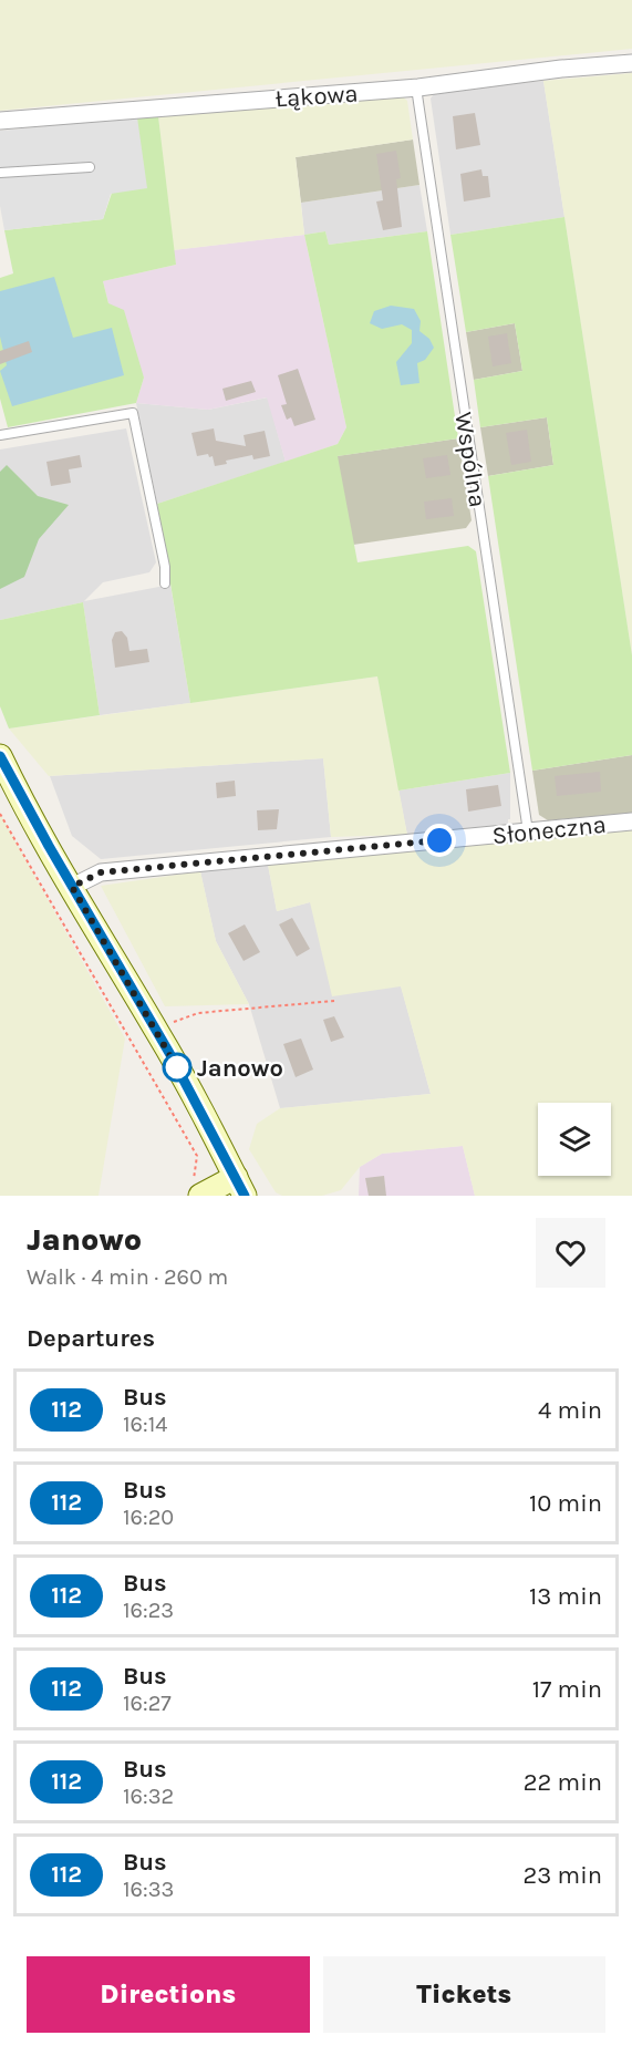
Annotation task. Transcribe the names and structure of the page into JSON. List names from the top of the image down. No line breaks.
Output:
{"streets":{"street":["Łąkowa","Słoneczna"],"lane":["Wspólna"]},"crossings":[["Łąkowa","Wspólna"],["Wspólna","Słoneczna"]],"places":["Janowo"],"lines":["bus line 112"],"page":{"heading":[["Janowo","Walk · 4 min · 260 m"],"Departures"],"list":[{"mark":"112","name":"Bus","note":"16:14","value":"4 min"},{"mark":"112","name":"Bus","note":"16:20","value":"10 min"},{"mark":"112","name":"Bus","note":"16:23","value":"13 min"},{"mark":"112","name":"Bus","note":"16:27","value":"17 min"},{"mark":"112","name":"Bus","note":"16:32","value":"22 min"},{"mark":"112","name":"Bus","note":"16:33","value":"23 min"}],"buttons":["Directions","Tickets"]}}
